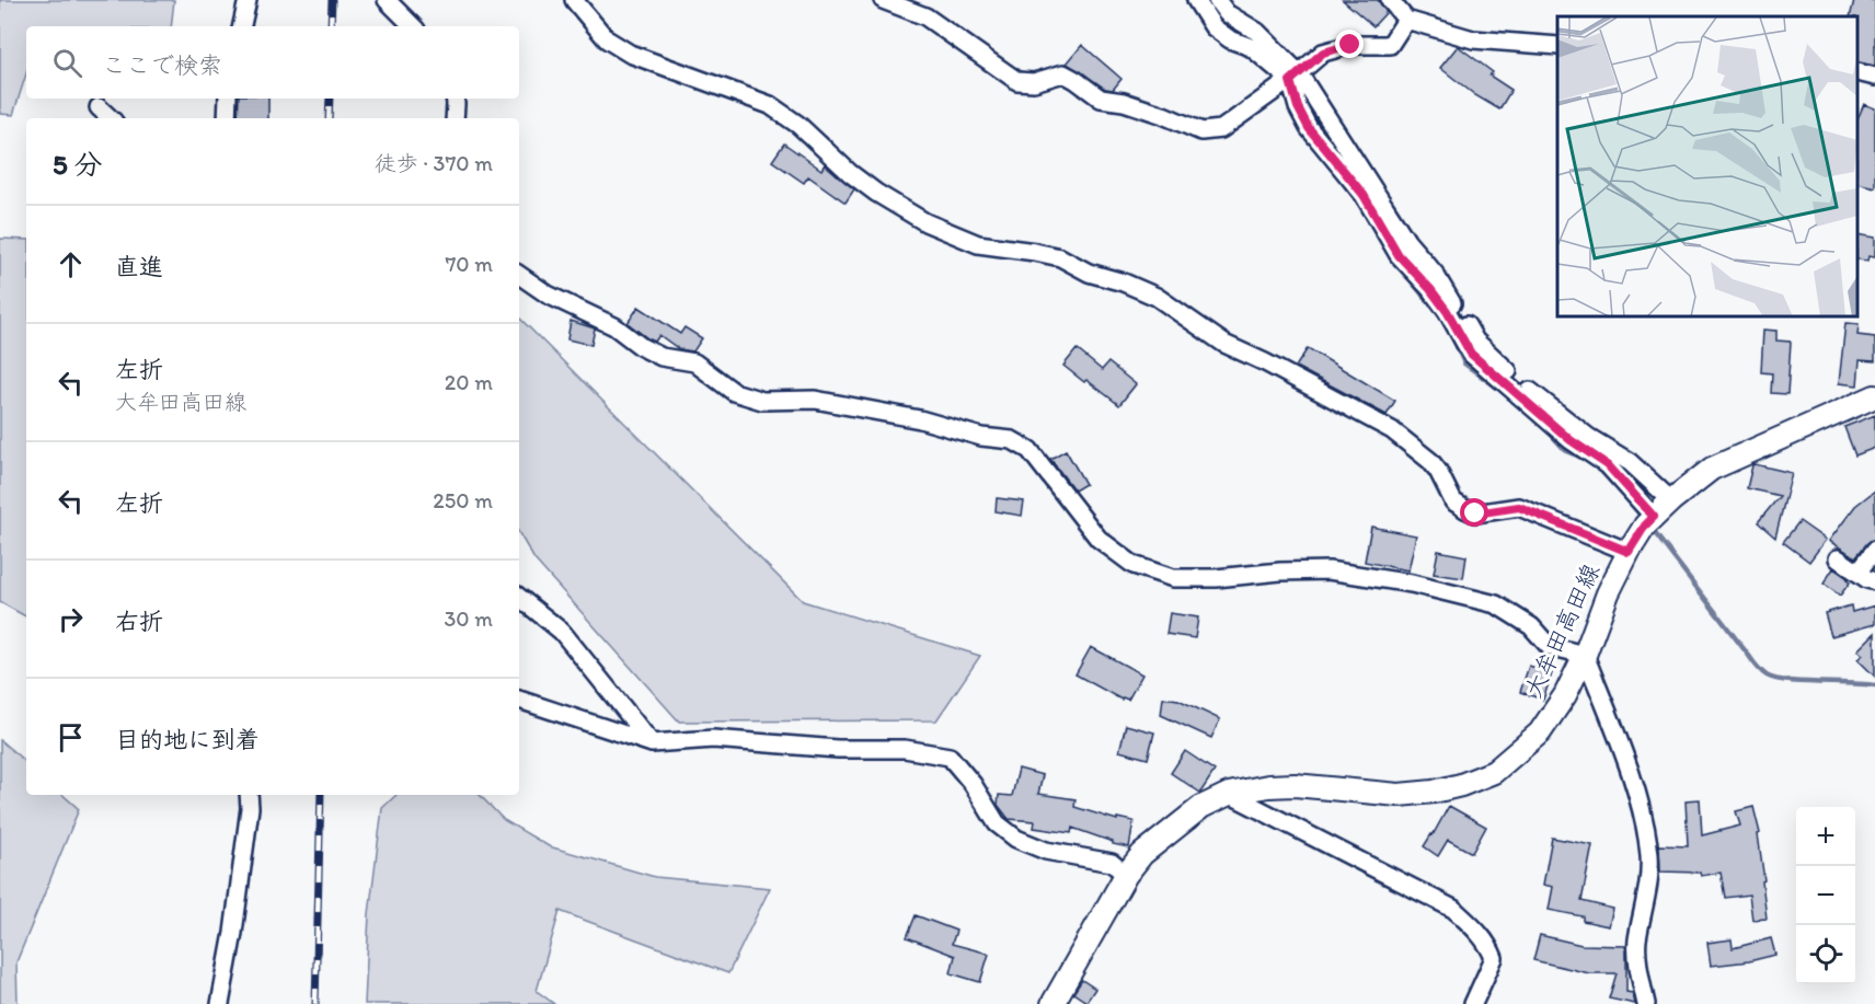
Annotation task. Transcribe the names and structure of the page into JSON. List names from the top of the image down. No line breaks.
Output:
{"streets":{"main road":["大牟田高田線"]},"page":{"search":"ここで検索","heading":["5 分","徒歩 · 370 m"],"list":[["直進","70 m"],["左折","大牟田高田線","20 m"],["左折","250 m"],["右折","30 m"],"目的地に到着"],"map_buttons":["+","−"]}}
